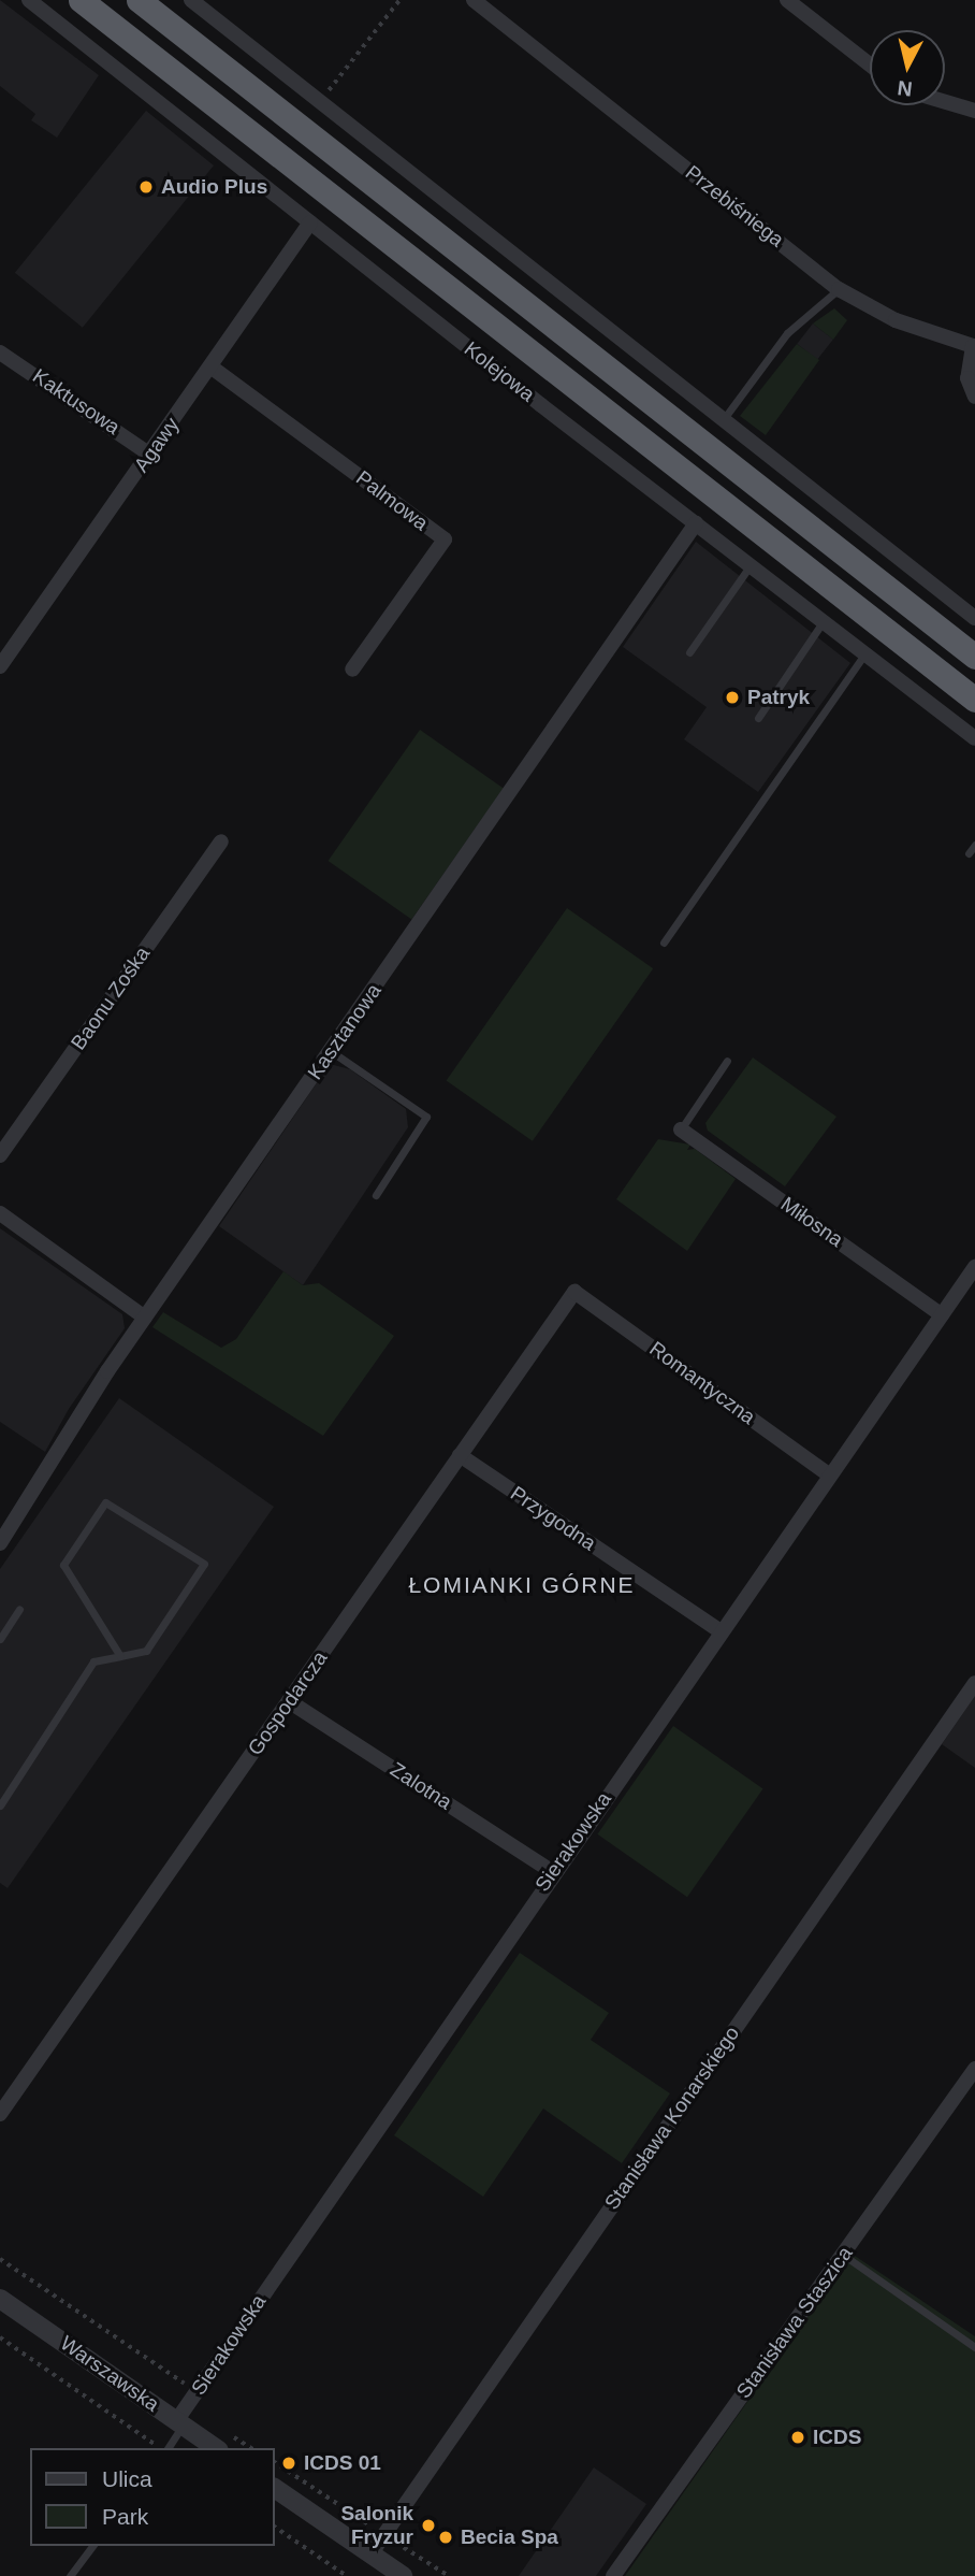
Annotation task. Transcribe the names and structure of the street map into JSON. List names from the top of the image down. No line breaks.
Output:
{"streets":{"highway":["Kolejowa"],"street":["Przebiśniega","Kaktusowa","Agawy","Palmowa","Baonu Zośka","Kasztanowa","Miłosna","Romantyczna","Przygodna","Gospodarcza","Zalotna","Sierakowska","Stanisława Konarskiego","Stanisława Staszica","Warszawska"]},"crossings":[["Kolejowa","Agawy"],["Kolejowa","Kasztanowa"],["Kaktusowa","Agawy"],["Agawy","Palmowa"],["Miłosna","Sierakowska"],["Romantyczna","Gospodarcza"],["Romantyczna","Sierakowska"],["Przygodna","Gospodarcza"],["Przygodna","Sierakowska"],["Gospodarcza","Zalotna"],["Zalotna","Sierakowska"],["Sierakowska","Warszawska"]],"districts":["ŁOMIANKI GÓRNE"],"places":["Audio Plus","Patryk","ICDS","ICDS 01","Salonik Fryzur","Becia Spa"],"legend":["Ulica","Park"],"north":"bottom"}
